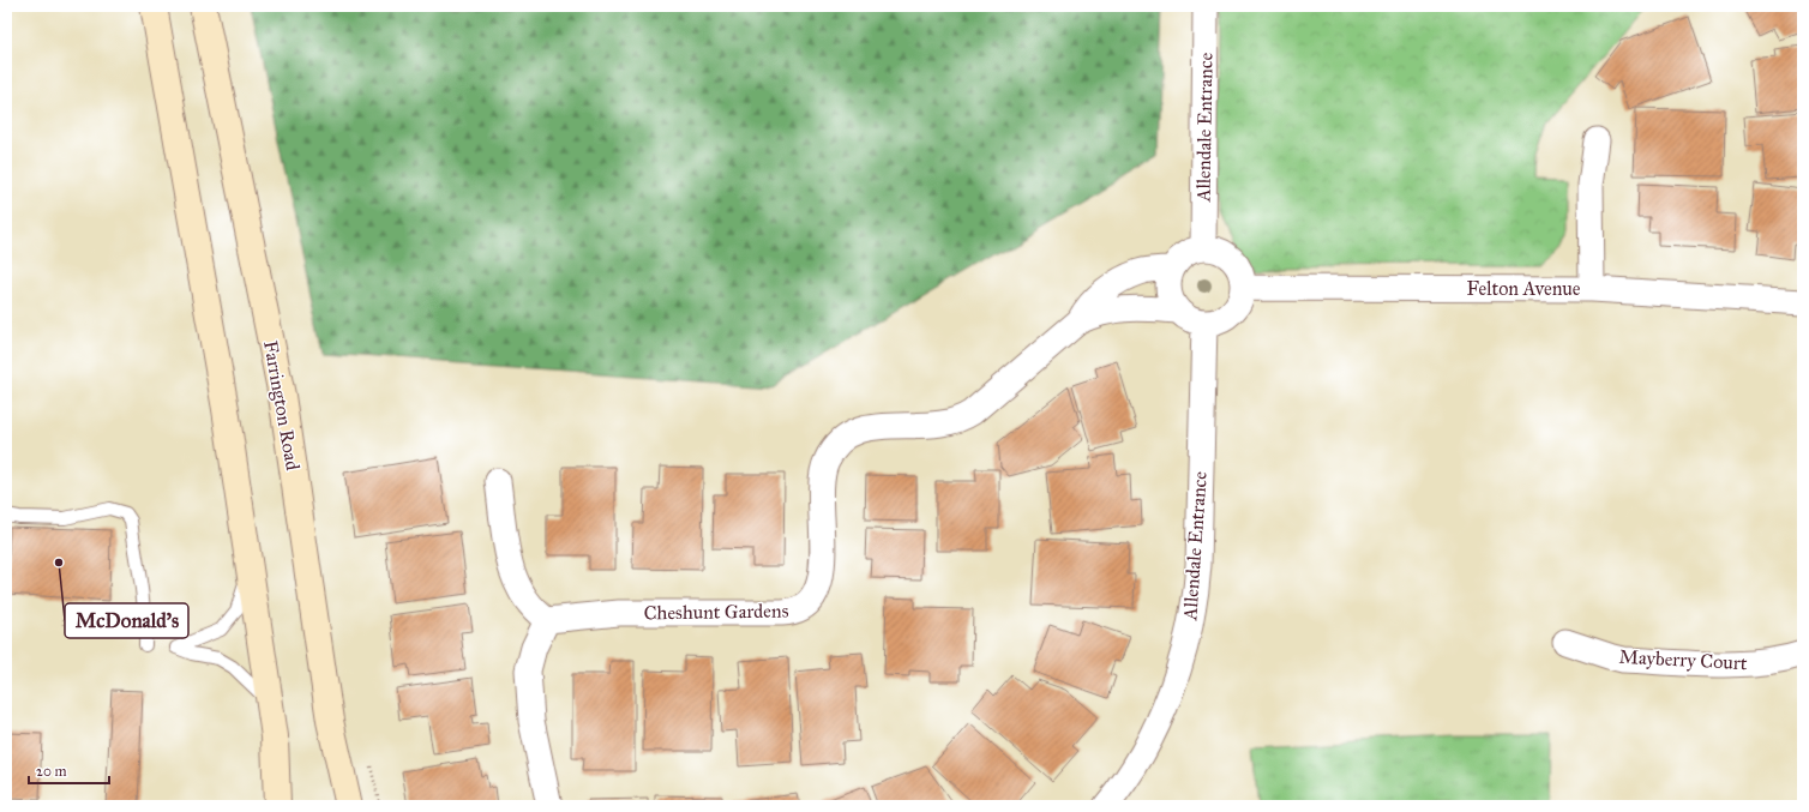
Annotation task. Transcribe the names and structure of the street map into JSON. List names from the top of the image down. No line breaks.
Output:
{"streets":{"main road":["Farrington Road"],"street":["Allendale Entrance","Felton Avenue","Cheshunt Gardens","Mayberry Court"]},"crossings":[["Allendale Entrance","Felton Avenue"]],"places":["McDonald's"],"scale_bar":"20 m"}
